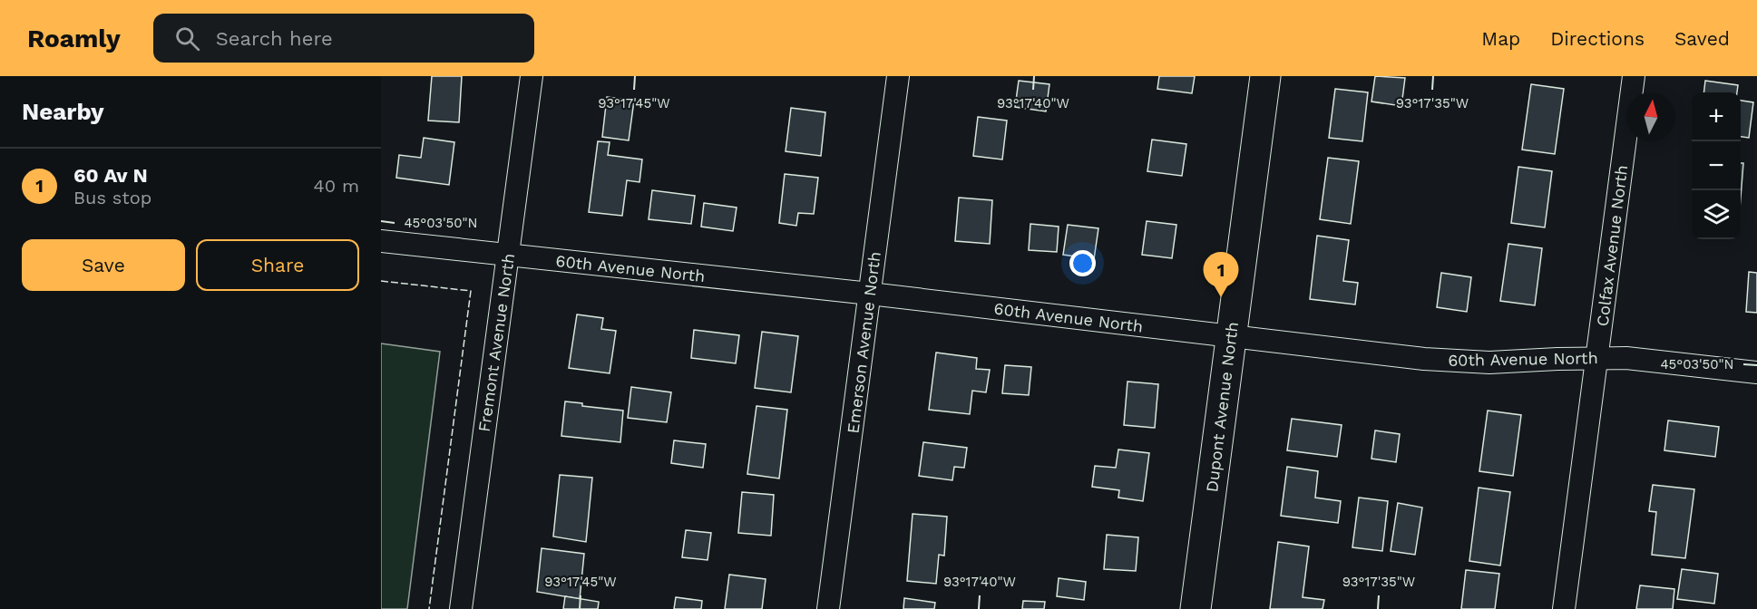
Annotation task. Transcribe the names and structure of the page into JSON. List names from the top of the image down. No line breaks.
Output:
{"streets":{"street":["Colfax Avenue North","60th Avenue North","Fremont Avenue North","Emerson Avenue North","Dupont Avenue North"]},"crossings":[["Colfax Avenue North","60th Avenue North"],["60th Avenue North","Fremont Avenue North"],["60th Avenue North","Emerson Avenue North"],["60th Avenue North","Dupont Avenue North"]],"north":"top","page":{"header":"Roamly","search":"Search here","nav":["Map","Directions","Saved"],"heading":"Nearby","map_buttons":["+","−"],"list":[{"mark":"1","name":"60 Av N","note":"Bus stop","value":"40 m"}],"buttons":["Save","Share"],"pins":"1"},"coordinates":["93°17'45\"W","93°17'40\"W","93°17'35\"W","45°03'50\"N"]}
